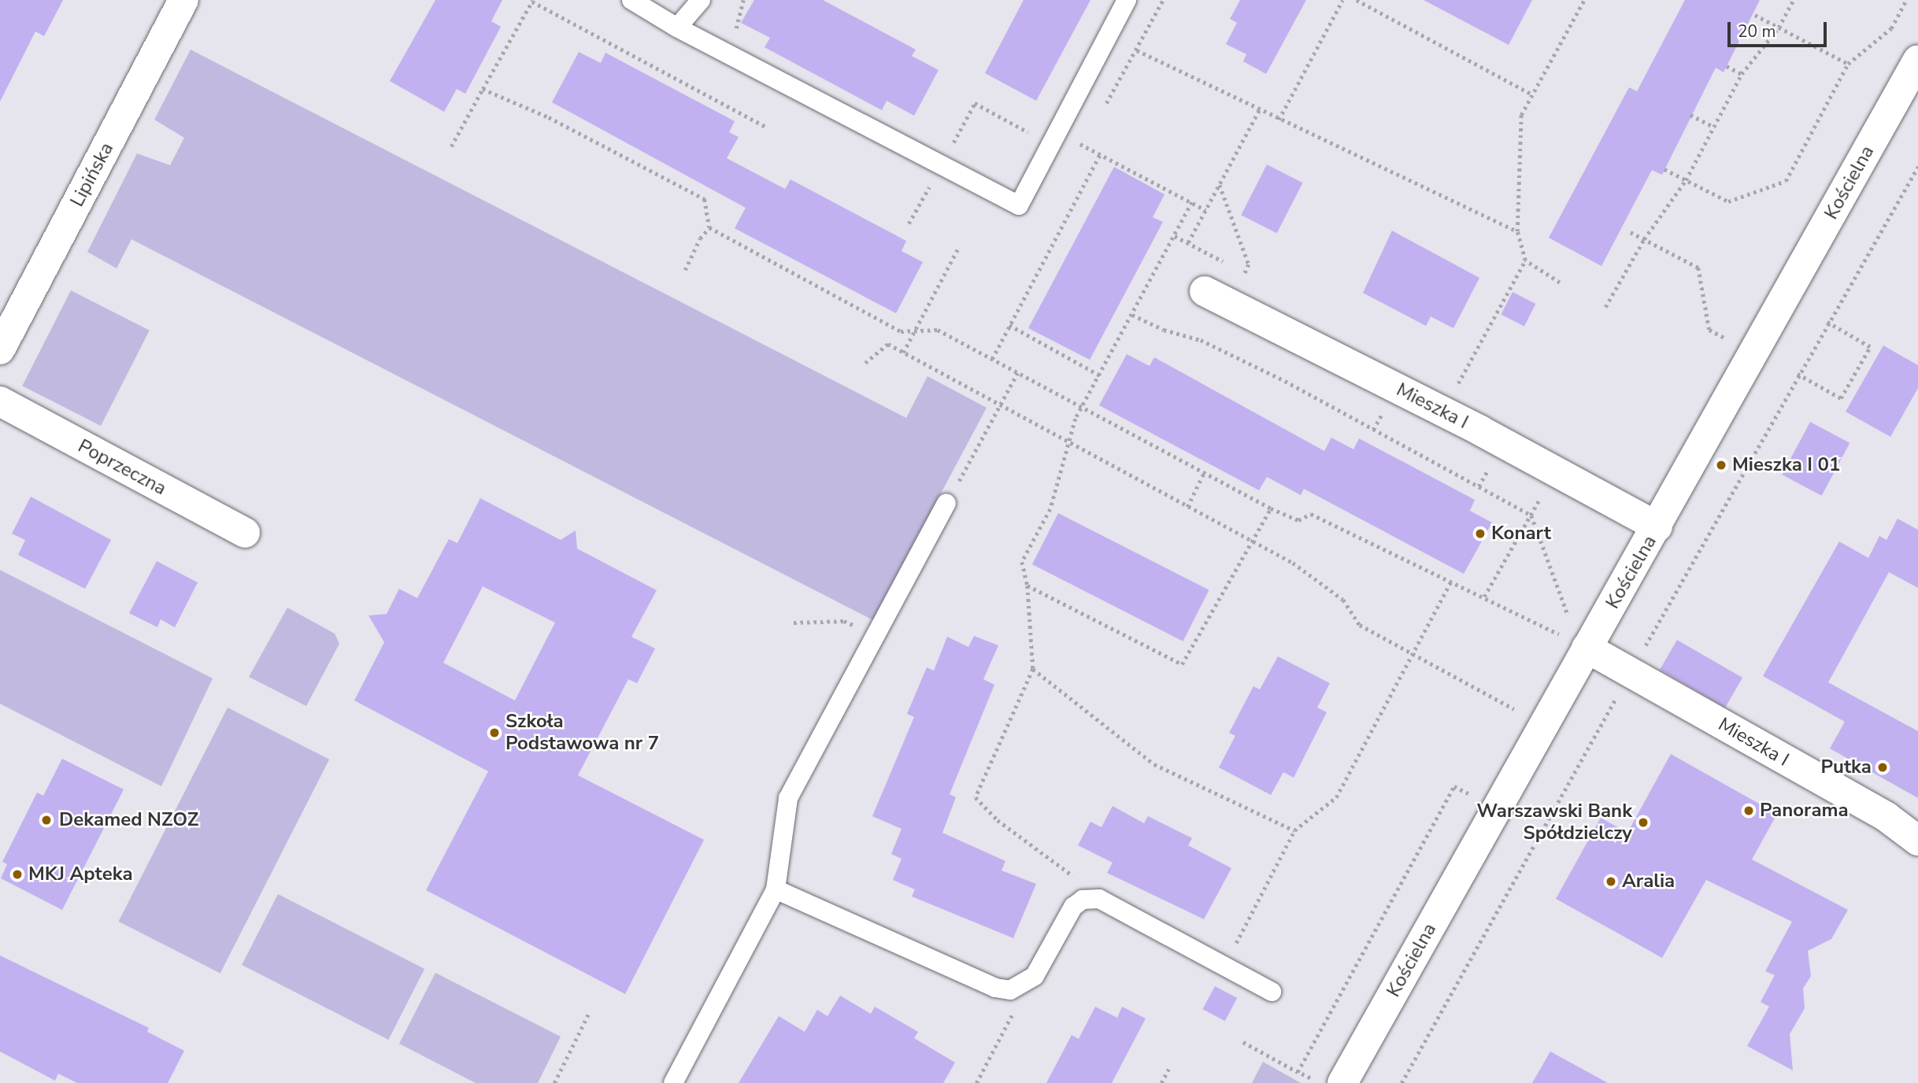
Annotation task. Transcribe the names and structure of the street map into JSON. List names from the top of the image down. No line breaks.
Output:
{"streets":{"street":["Lipińska","Kościelna","Mieszka I","Poprzeczna"]},"crossings":[["Kościelna","Mieszka I"]],"places":["Mieszka I 01","Konart","Szkoła Podstawowa nr 7","Putka","Panorama","Dekamed NZOZ","Warszawski Bank Spółdzielczy","MKJ Apteka","Aralia"],"scale_bar":"20 m"}
